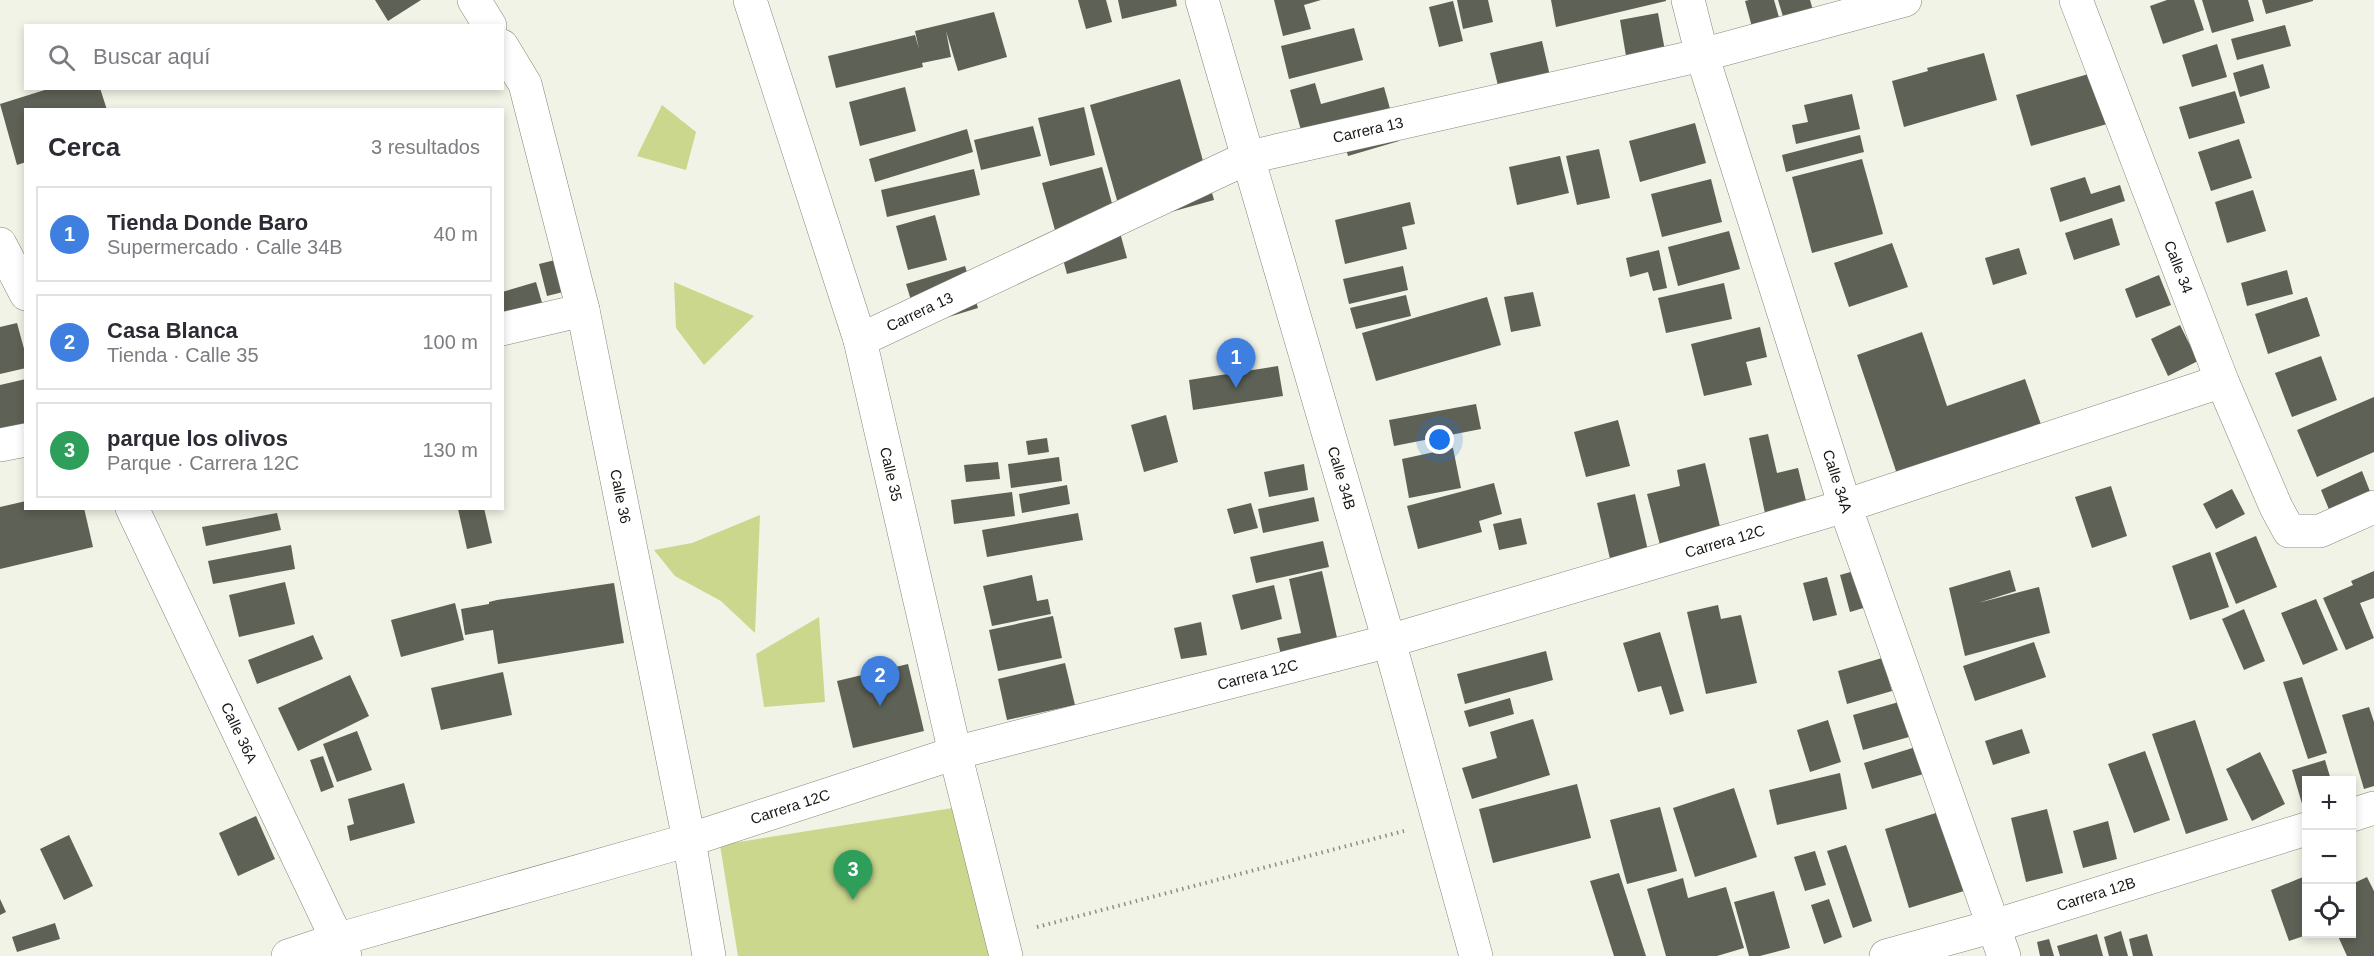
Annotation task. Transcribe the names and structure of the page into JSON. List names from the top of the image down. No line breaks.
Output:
{"streets":{"street":["Carrera 13","Calle 34","Calle 35","Calle 34B","Calle 34A","Calle 36","Carrera 12C","Calle 36A","Carrera 12B"]},"crossings":[["Carrera 13","Calle 35"],["Carrera 13","Calle 34B"],["Carrera 13","Calle 34A"],["Calle 34","Carrera 12C"],["Calle 35","Carrera 12C"],["Calle 34B","Carrera 12C"],["Calle 34A","Carrera 12C"],["Calle 34A","Carrera 12B"],["Calle 36","Carrera 12C"],["Carrera 12C","Calle 36A"]],"page":{"search":"Buscar aquí","heading":["Cerca","3 resultados"],"list":[{"mark":"1","name":"Tienda Donde Baro","note":"Supermercado · Calle 34B","value":"40 m"},{"mark":"2","name":"Casa Blanca","note":"Tienda · Calle 35","value":"100 m"},{"mark":"3","name":"parque los olivos","note":"Parque · Carrera 12C","value":"130 m"}],"pins":["1","2","3"],"map_buttons":["+","−"]}}
